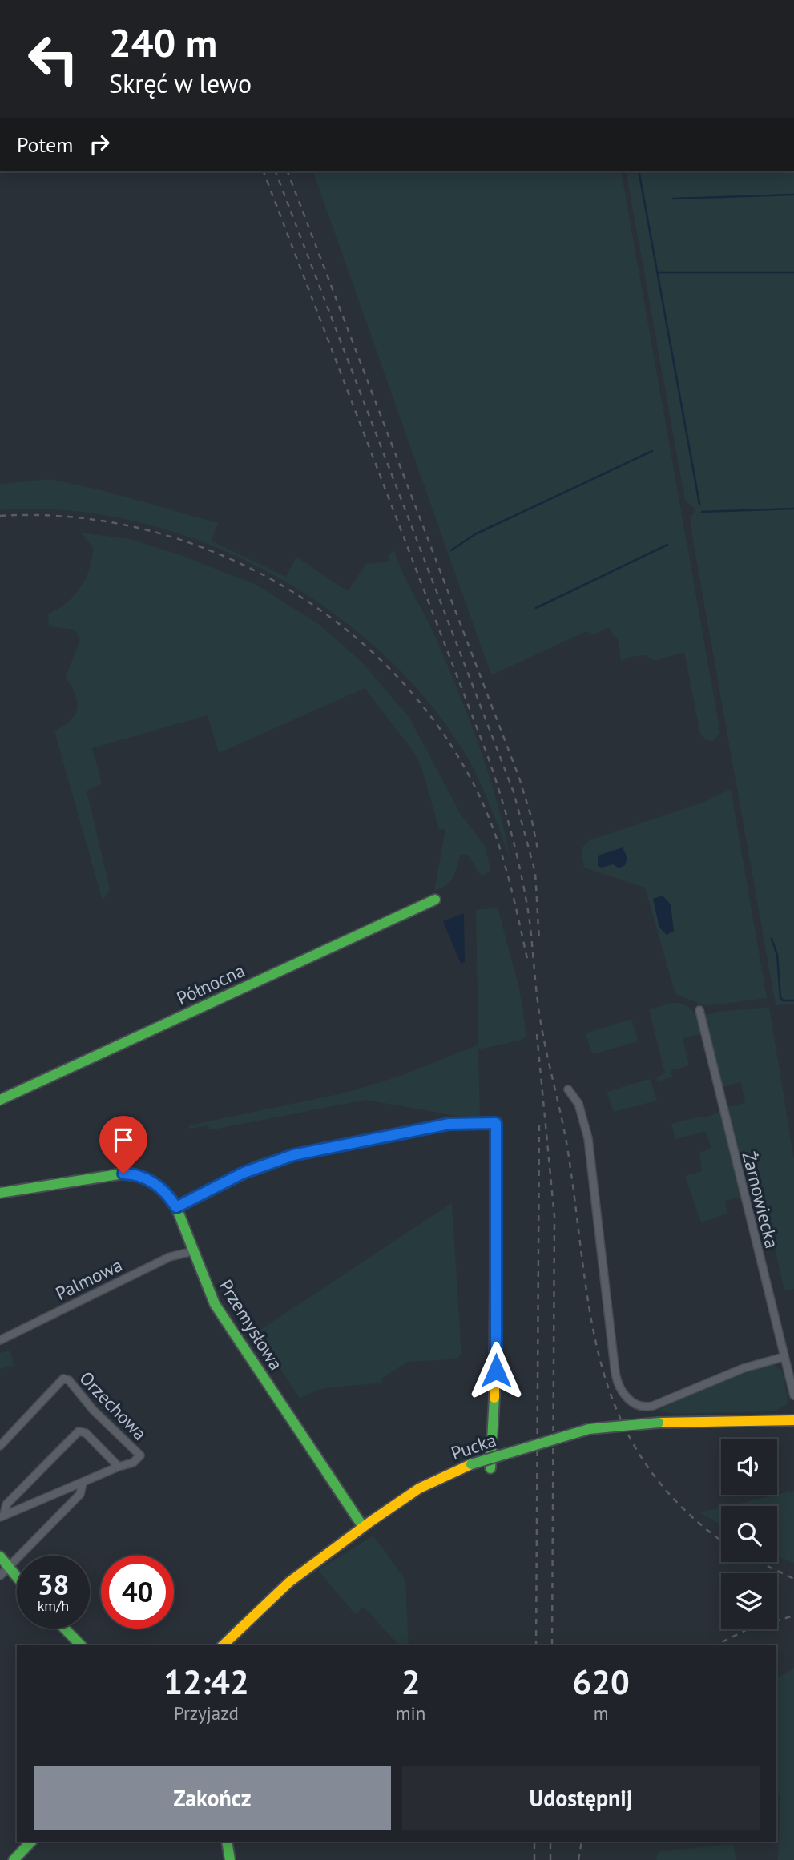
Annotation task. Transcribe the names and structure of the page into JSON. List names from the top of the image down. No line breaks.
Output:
{"streets":{"street":["Północna","Żarnowiecka","Palmowa","Przemysłowa","Orzechowa","Pucka"]},"crossings":[["Palmowa","Przemysłowa"],["Przemysłowa","Pucka"]],"page":{"turn":["240 m","Skręć w lewo"],"then":"Potem","speed":"38 km/h","limit":"40","eta":["12:42","Przyjazd","2","min","620","m"],"buttons":["Zakończ","Udostępnij"]}}
